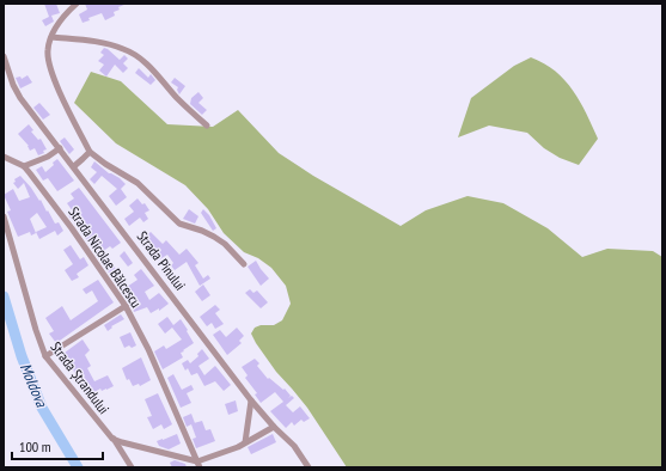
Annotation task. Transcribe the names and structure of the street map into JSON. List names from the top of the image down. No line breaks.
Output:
{"streets":{"street":["Strada Nicolae Bălcescu","Strada Pinului","Strada Ștrandului"]},"water":["Moldova"],"scale_bar":"100 m"}
